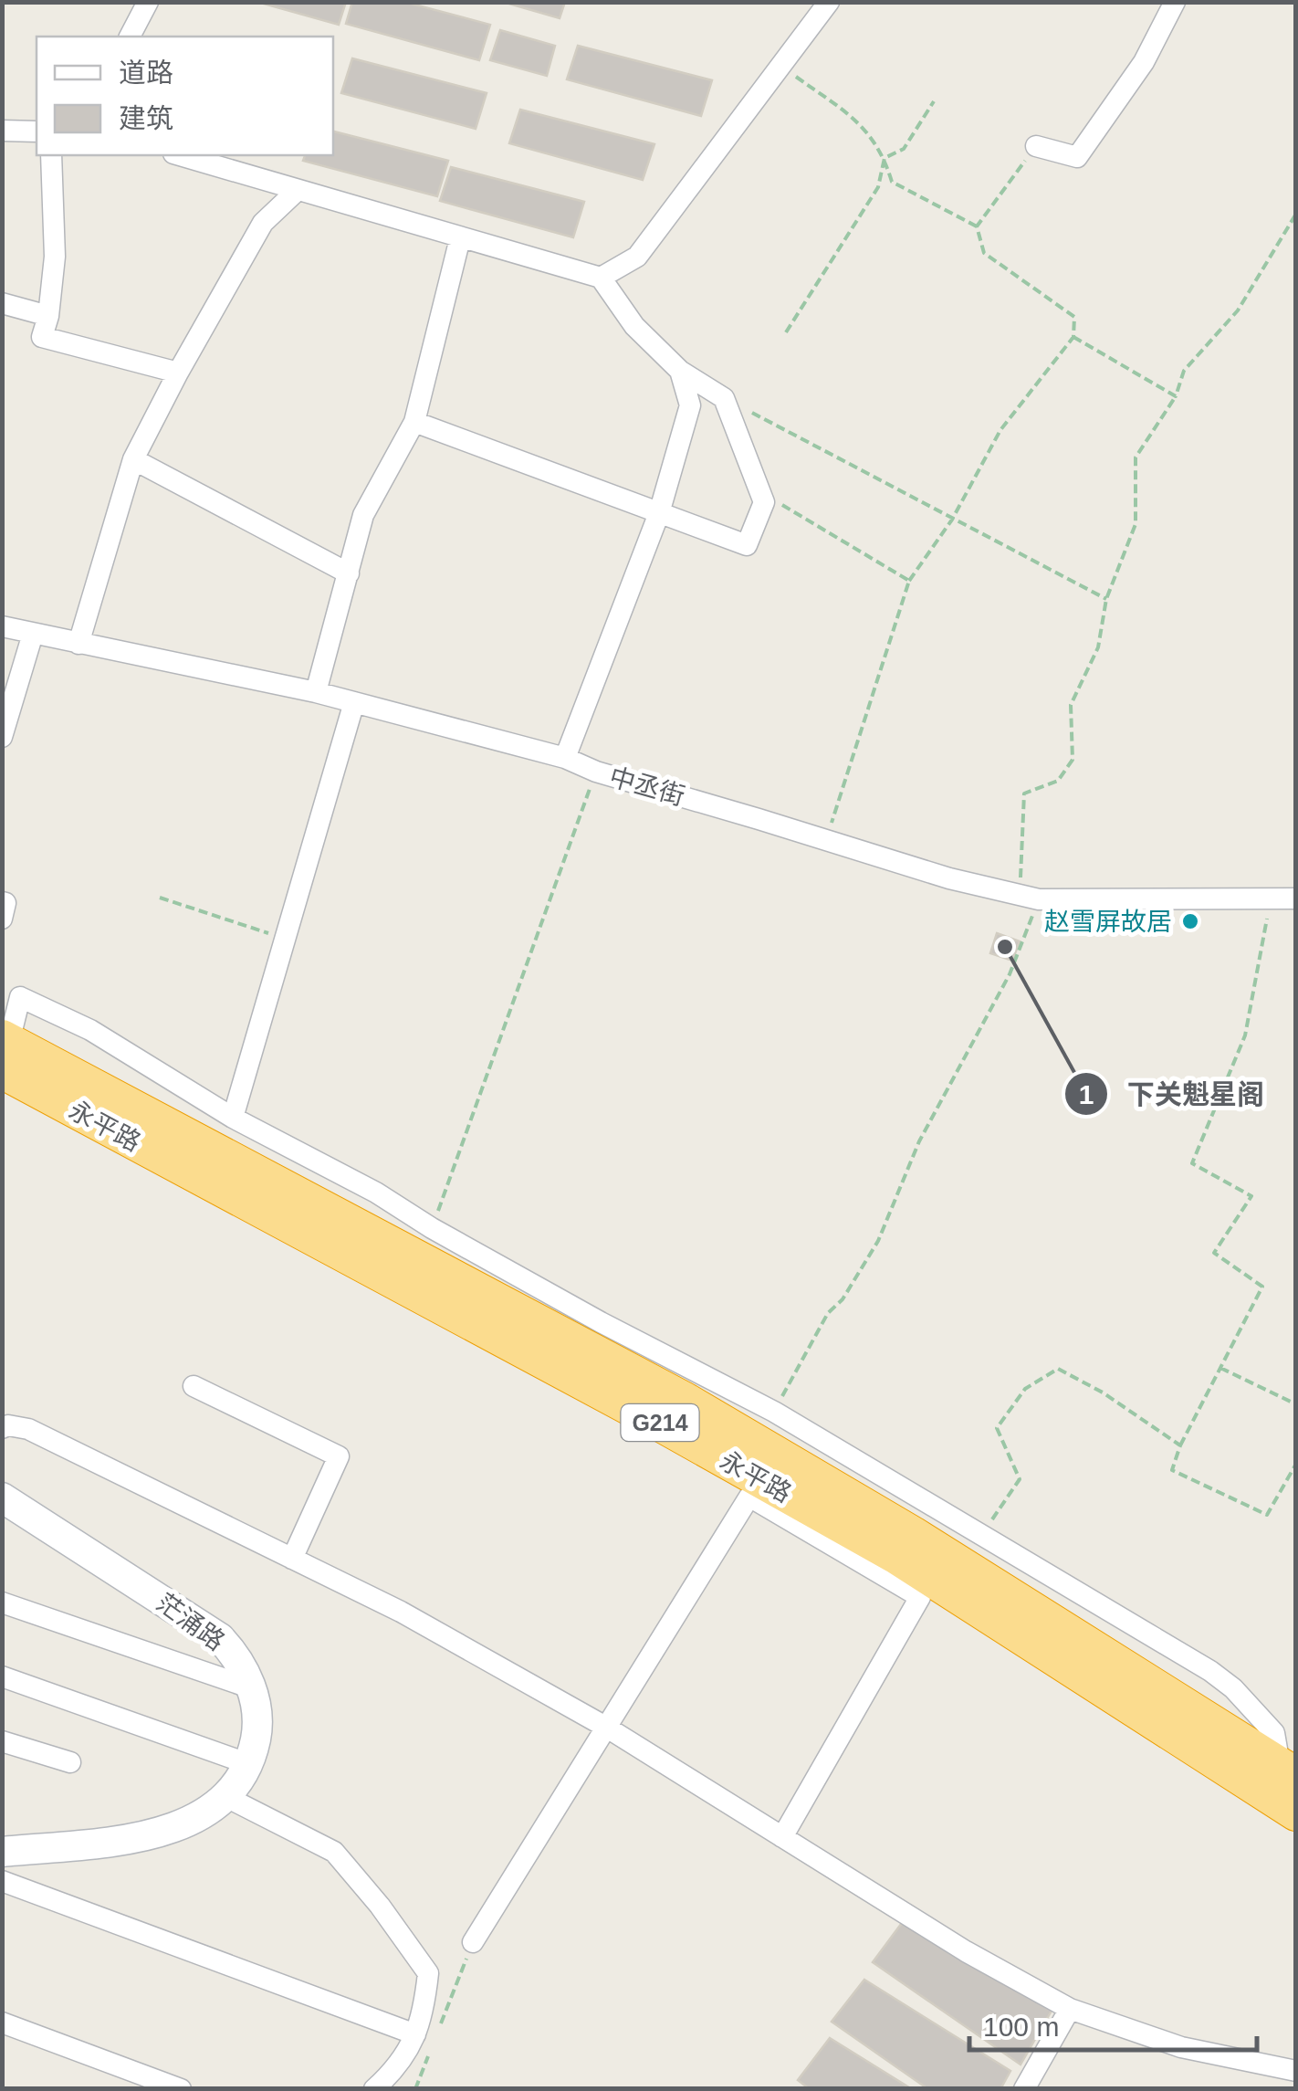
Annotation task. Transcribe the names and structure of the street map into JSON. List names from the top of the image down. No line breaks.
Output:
{"streets":{"highway":["永平路","G214"],"street":["中丞街","茫涌路"]},"places":["赵雪屏故居","下关魁星阁"],"legend":["道路","建筑"],"scale_bar":"100 m"}
